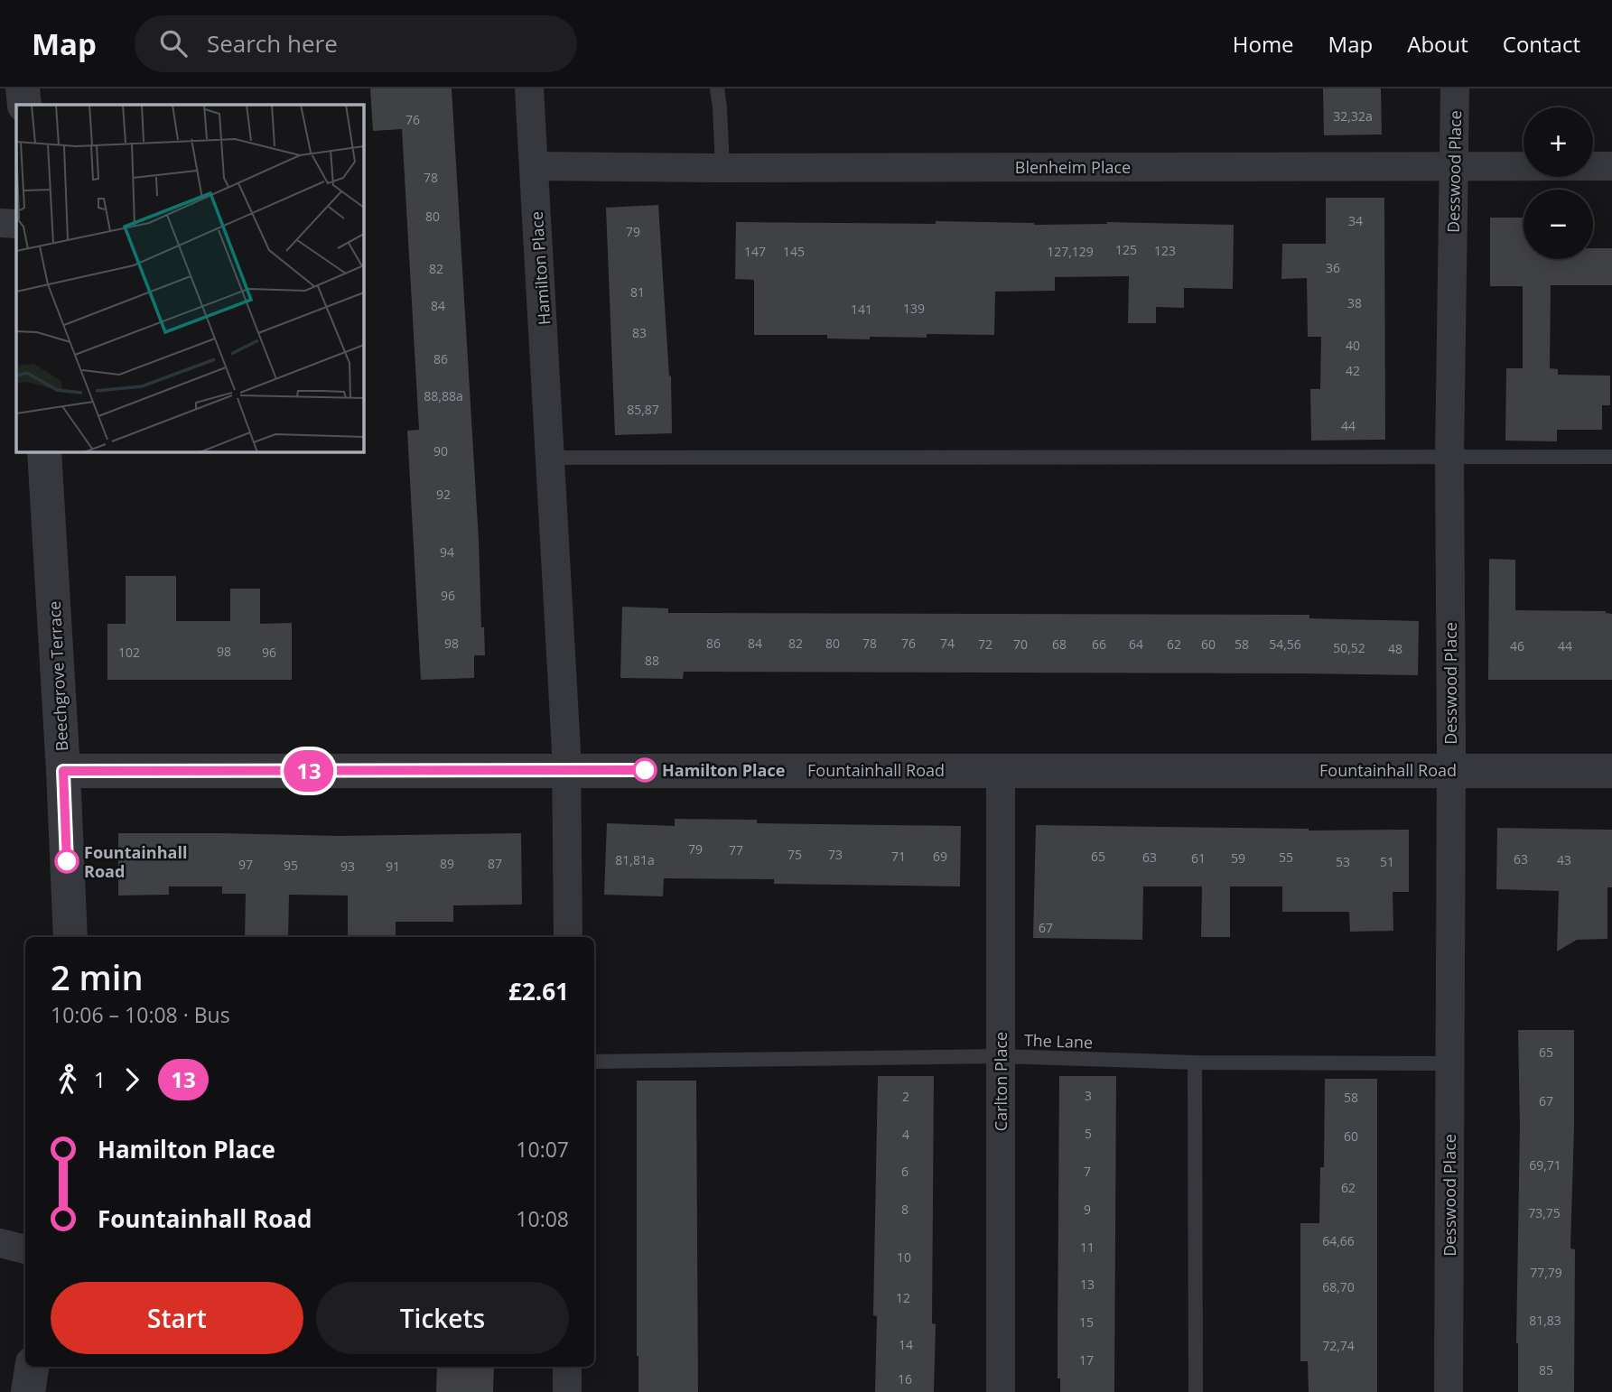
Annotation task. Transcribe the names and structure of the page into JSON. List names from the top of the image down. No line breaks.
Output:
{"streets":{"street":["Blenheim Place","Desswood Place","Hamilton Place","Beechgrove Terrace","Fountainhall Road","Carlton Place"],"lane":["The Lane"]},"crossings":[["Blenheim Place","Desswood Place"],["Blenheim Place","Hamilton Place"],["Desswood Place","Fountainhall Road"],["Desswood Place","The Lane"],["Hamilton Place","Fountainhall Road"],["Beechgrove Terrace","Fountainhall Road"],["Fountainhall Road","Carlton Place"],["The Lane","Carlton Place"]],"places":["Hamilton Place","Fountainhall Road"],"lines":["bus line 13"],"house_numbers":["32,32a","76","78","80","34","79","125","123","147","145","127,129","36","82","81","38","84","139","141","83","40","86","42","88,88a","85,87","44","90","92","94","96","98","86","84","82","80","78","76","74","72","70","68","66","64","62","60","58","54,56","46","44","50,52","48","98","102","96","88","79","77","75","73","71","69","65","63","55","61","59","63","81,81a","43","53","51","89","87","97","95","93","91","67","65","3","2","58","67","5","4","60","69,71","6","7","62","8","9","73,75","64,66","11","10","77,79","13","68,70","12","81,83","15","14","72,74","17","85","16"],"page":{"header":"Map","search":"Search here","nav":["Home","Map","About","Contact"],"on_map":"13","map_buttons":["+","−"],"heading":["2 min","10:06 – 10:08 · Bus","£2.61"],"legs":["1","13"],"list":[{"name":"Hamilton Place","value":"10:07"},{"name":"Fountainhall Road","value":"10:08"}],"buttons":["Start","Tickets"]}}
